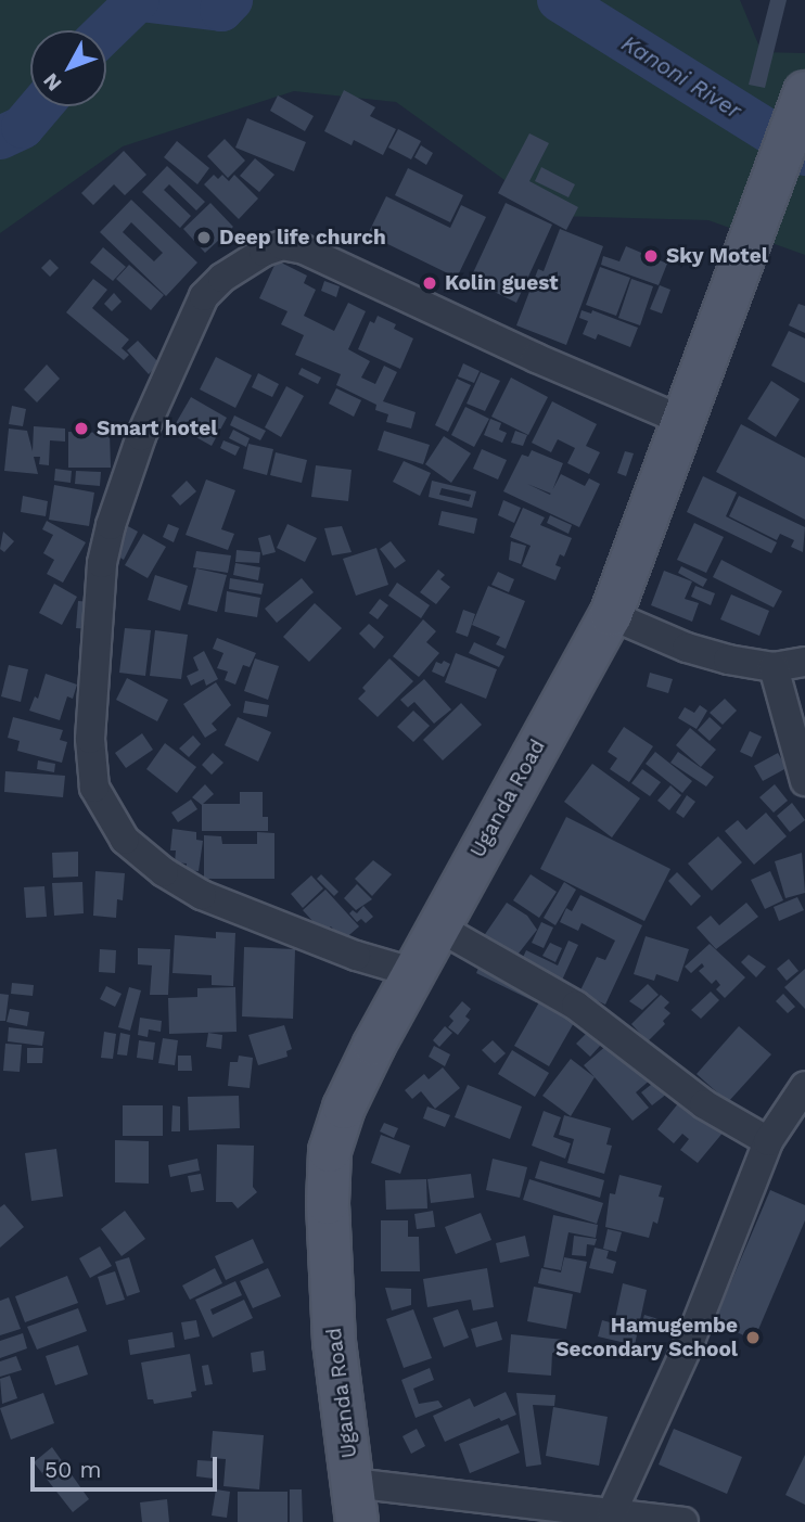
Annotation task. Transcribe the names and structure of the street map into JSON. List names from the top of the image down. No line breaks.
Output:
{"streets":{"main road":["Uganda Road"]},"water":["Kanoni River"],"places":["Deep life church","Sky Motel","Kolin guest","Smart hotel","Hamugembe Secondary School"],"scale_bar":"50 m","north":"bottom left"}
